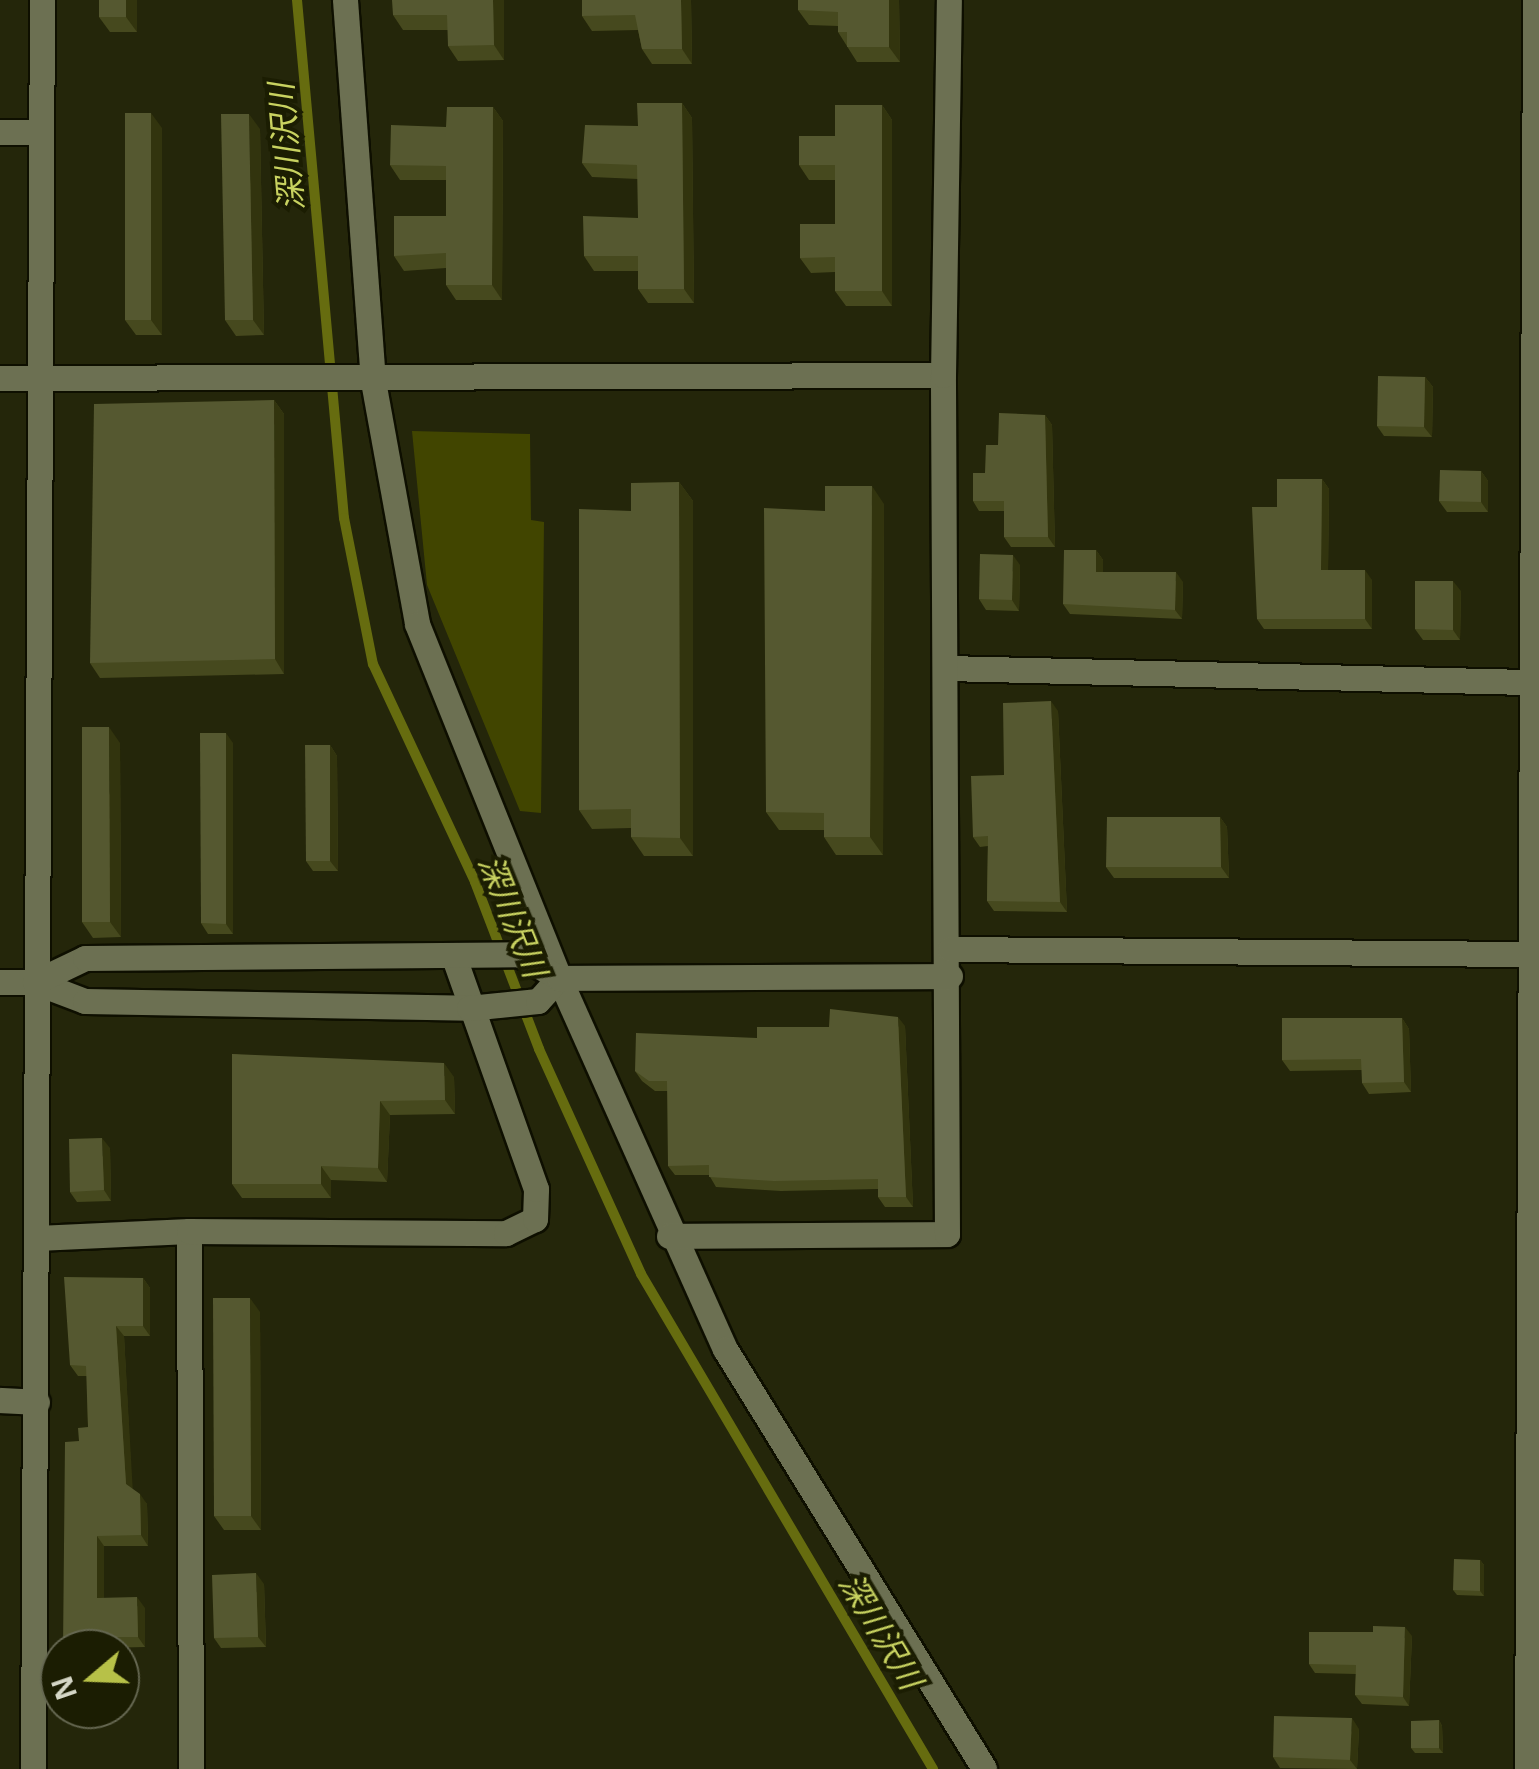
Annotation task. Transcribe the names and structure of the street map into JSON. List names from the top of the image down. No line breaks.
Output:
{"water":["深川沢川"],"north":"left"}
